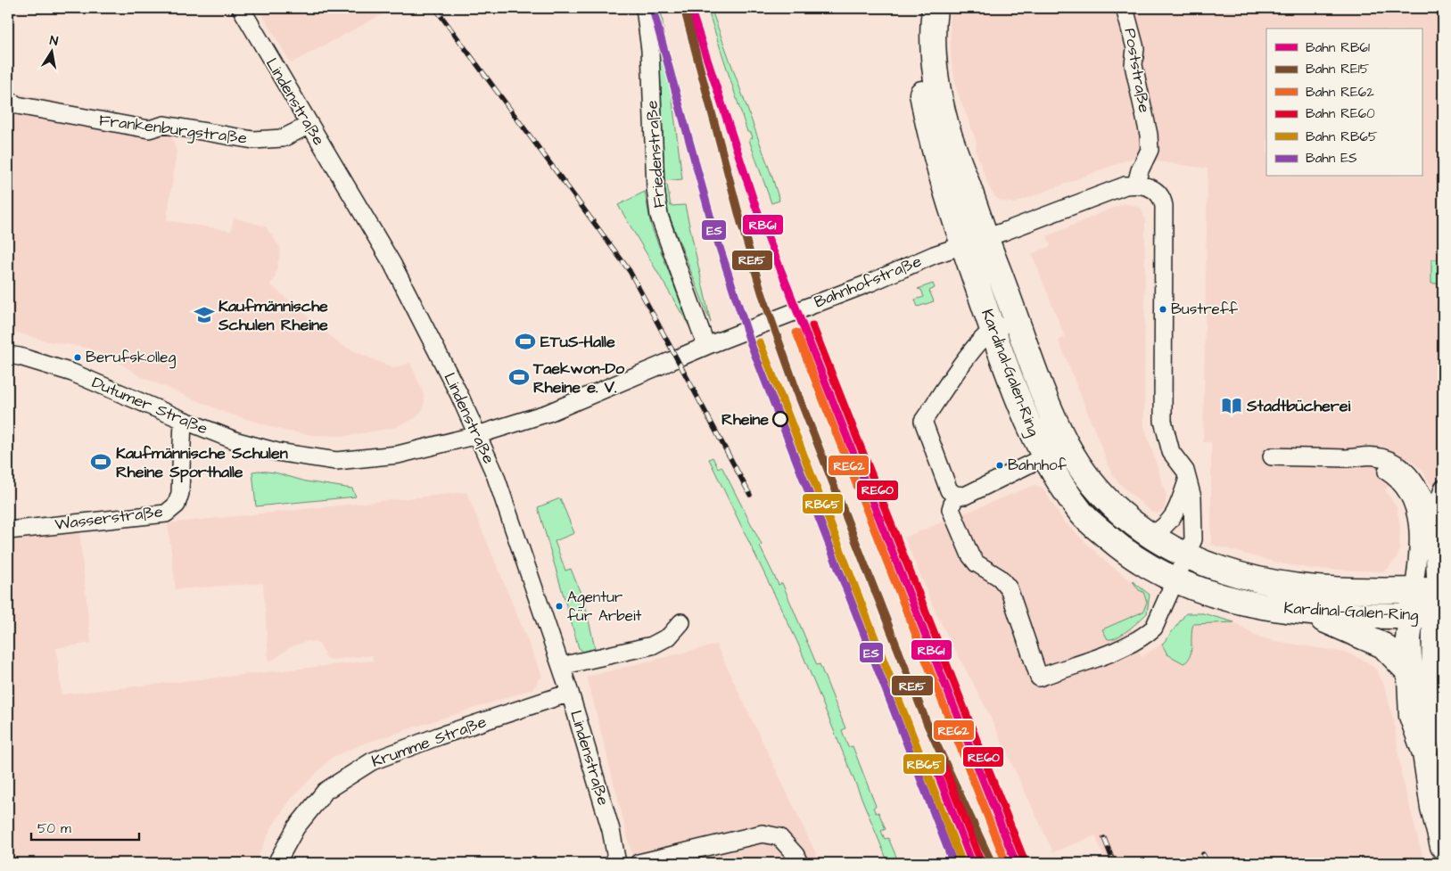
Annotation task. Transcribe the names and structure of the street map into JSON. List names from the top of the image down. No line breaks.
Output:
{"streets":{"main road":["Kardinal-Galen-Ring"],"street":["Poststraße","Lindenstraße","Frankenburgstraße","Friedenstraße","Bahnhofstraße","Dutumer Straße","Wasserstraße","Krumme Straße"]},"crossings":[["Poststraße","Bahnhofstraße"],["Lindenstraße","Frankenburgstraße"],["Lindenstraße","Bahnhofstraße"],["Lindenstraße","Dutumer Straße"],["Lindenstraße","Krumme Straße"],["Friedenstraße","Bahnhofstraße"],["Bahnhofstraße","Kardinal-Galen-Ring"],["Bahnhofstraße","Dutumer Straße"],["Dutumer Straße","Wasserstraße"]],"places":{"other":["Bustreff","Berufskolleg","Rheine","Bahnhof","Agentur für Arbeit"],"school or university":["Kaufmännische Schulen Rheine"],"sports":["ETuS-Halle","Taekwon-Do Rheine e. V.","Kaufmännische Schulen Rheine Sporthalle"],"library":["Stadtbücherei"]},"lines":["rail line RB61","rail line RE15","rail line ES","rail line RE60","rail line RE62","rail line RB65"],"legend":["Bahn RB61","Bahn RE15","Bahn RE62","Bahn RE60","Bahn RB65","Bahn ES"],"scale_bar":"50 m","north":"top"}
